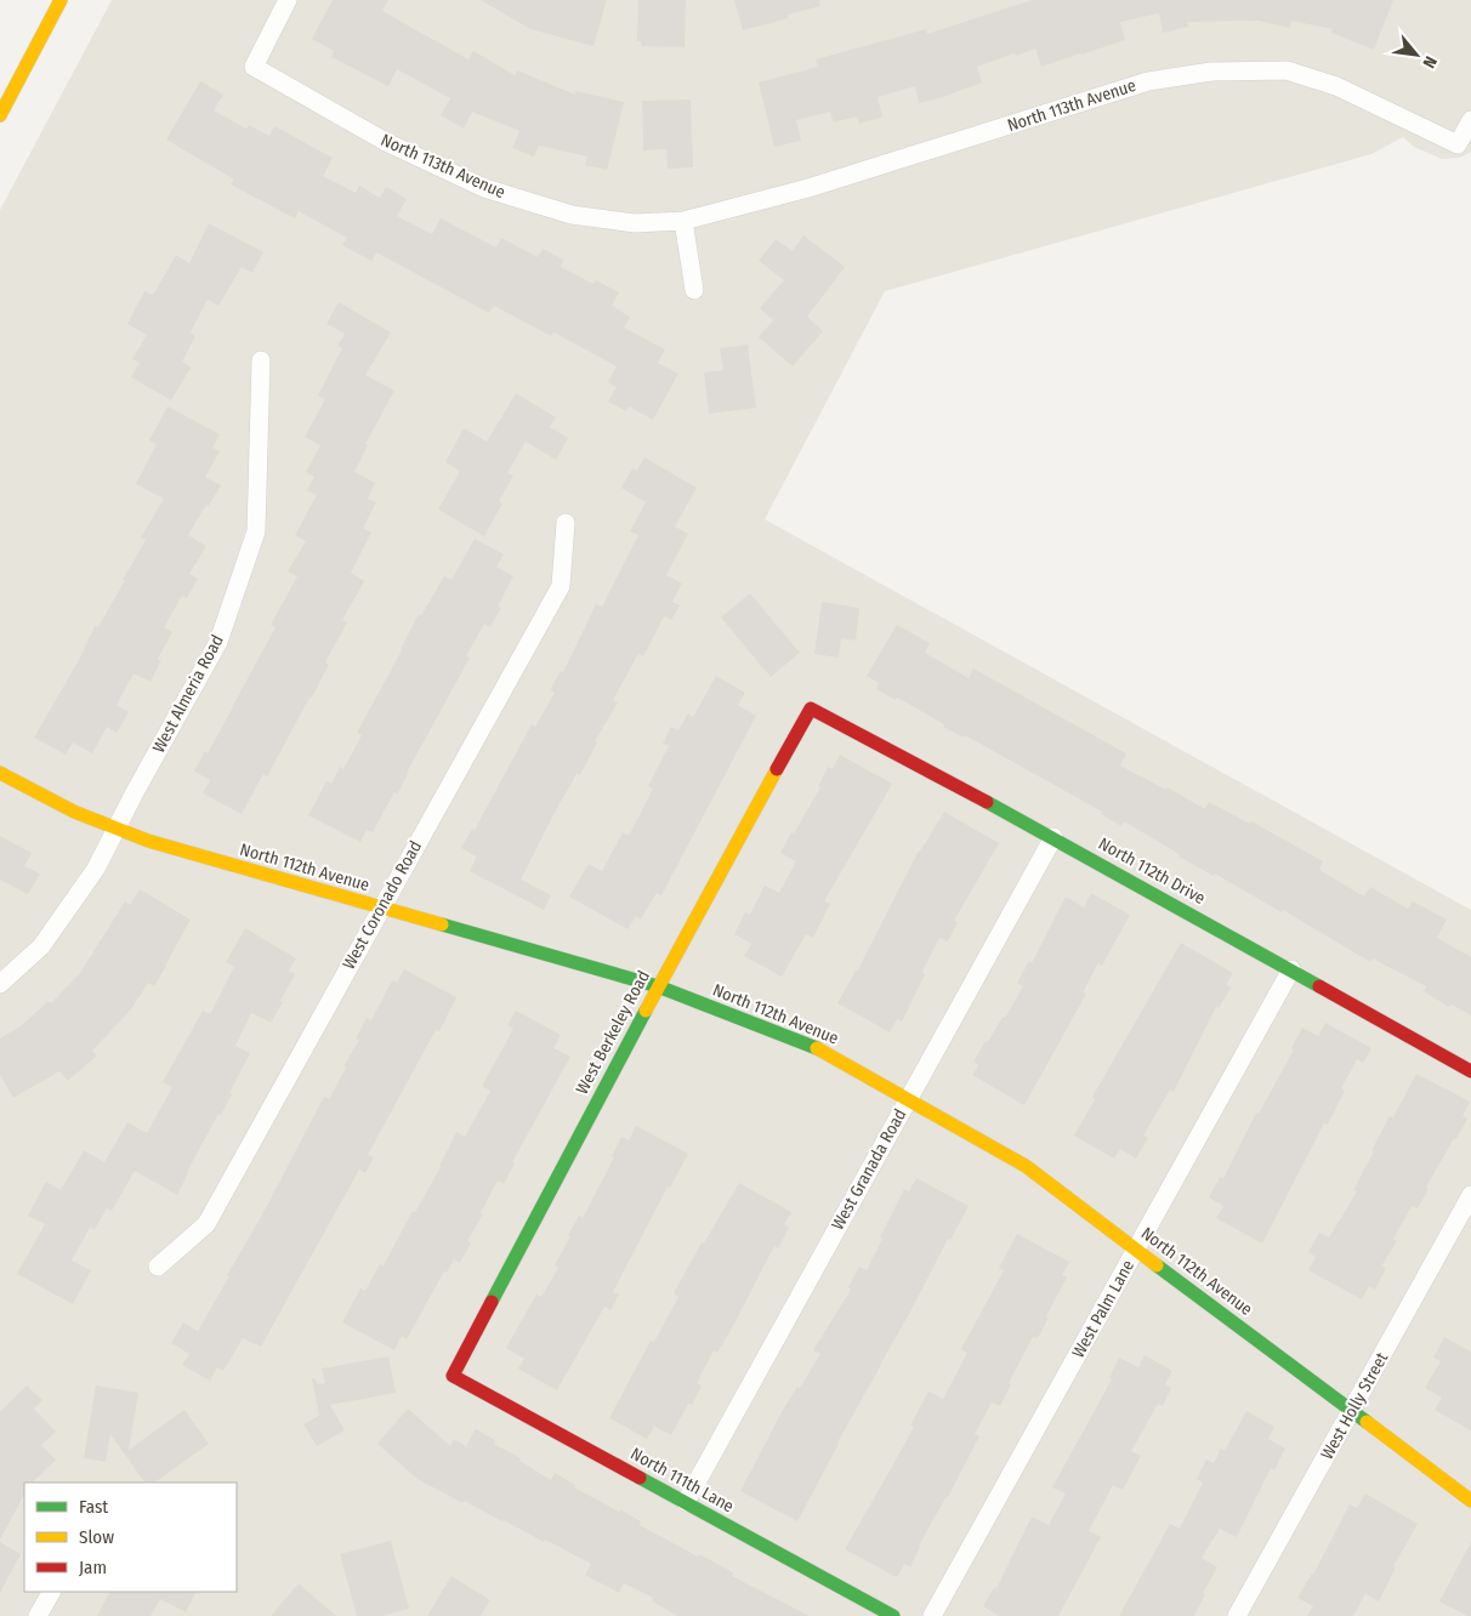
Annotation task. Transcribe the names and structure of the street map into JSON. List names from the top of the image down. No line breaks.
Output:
{"streets":{"street":["North 113th Avenue","West Almeria Road","North 112th Avenue","North 112th Drive","West Coronado Road","West Berkeley Road","West Granada Road","West Palm Lane","West Holly Street","North 111th Lane"]},"crossings":[["West Almeria Road","North 112th Avenue"],["North 112th Avenue","West Coronado Road"],["North 112th Avenue","West Berkeley Road"],["North 112th Avenue","West Granada Road"],["North 112th Avenue","West Palm Lane"],["North 112th Avenue","West Holly Street"],["North 112th Drive","West Berkeley Road"],["North 112th Drive","West Granada Road"],["North 112th Drive","West Palm Lane"],["West Berkeley Road","North 111th Lane"],["West Granada Road","North 111th Lane"]],"legend":["Fast","Slow","Jam"],"north":"bottom right"}
